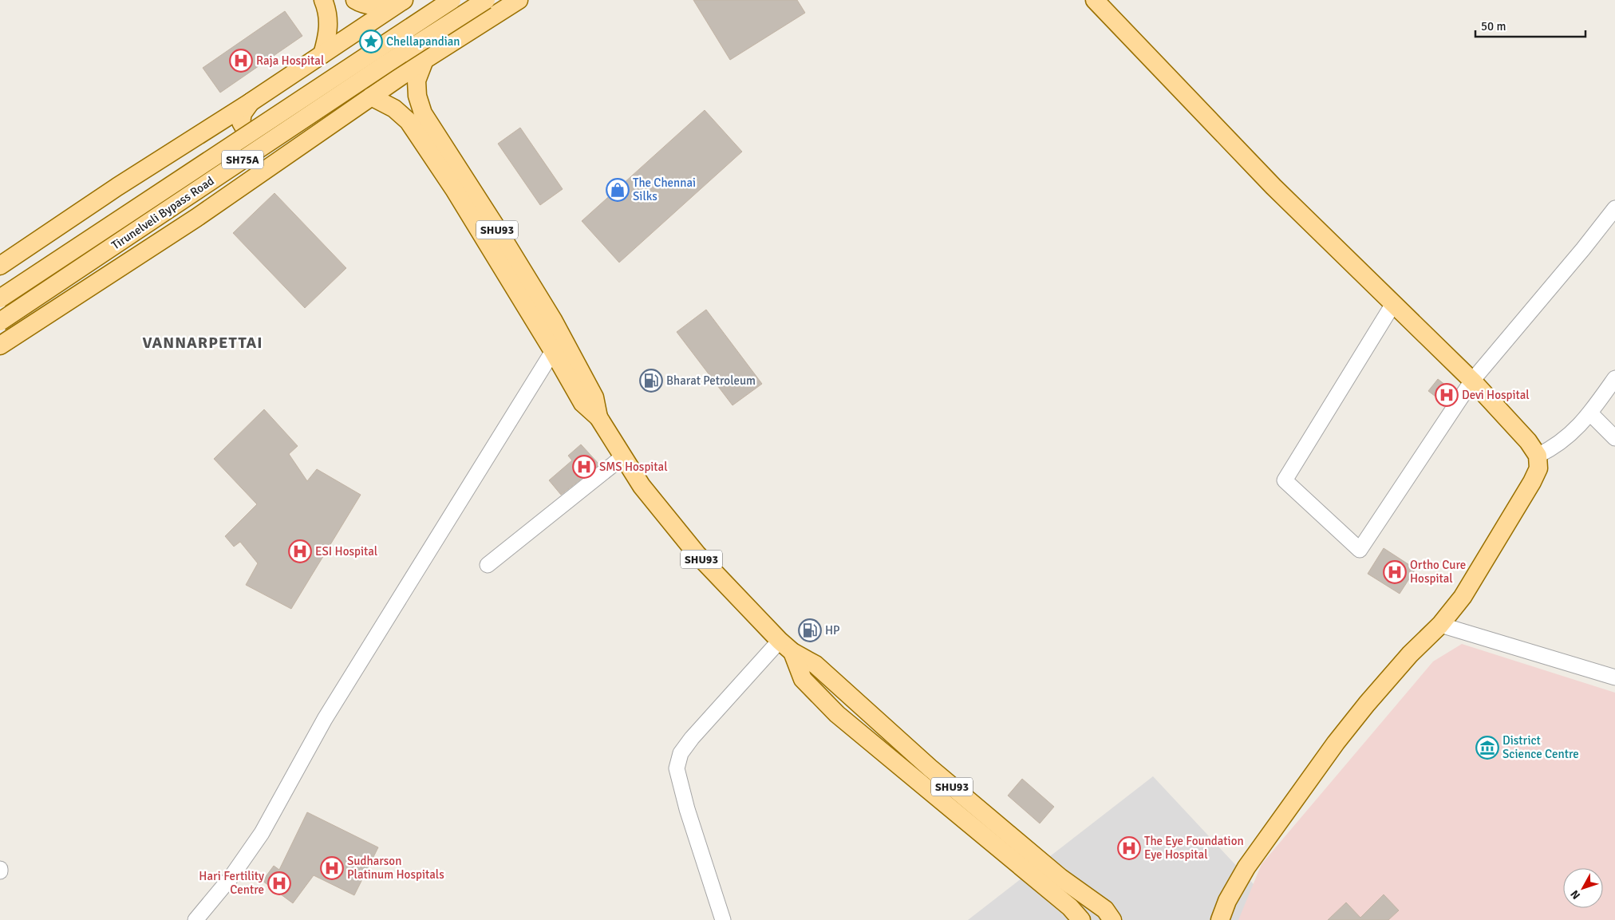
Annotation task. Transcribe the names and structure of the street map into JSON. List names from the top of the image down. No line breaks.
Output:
{"streets":{"main road":["SH75A","Tirunelveli Bypass Road","SHU93"]},"districts":["VANNARPETTAI"],"places":{"place":["Chellapandian"],"hospital":["Raja Hospital","Devi Hospital","SMS Hospital","ESI Hospital","Ortho Cure Hospital","The Eye Foundation Eye Hospital","Sudharson Platinum Hospitals","Hari Fertility Centre"],"shop":["The Chennai Silks"],"fuel station":["Bharat Petroleum","HP"],"museum":["District Science Centre"]},"scale_bar":"50 m","north":"bottom left"}
